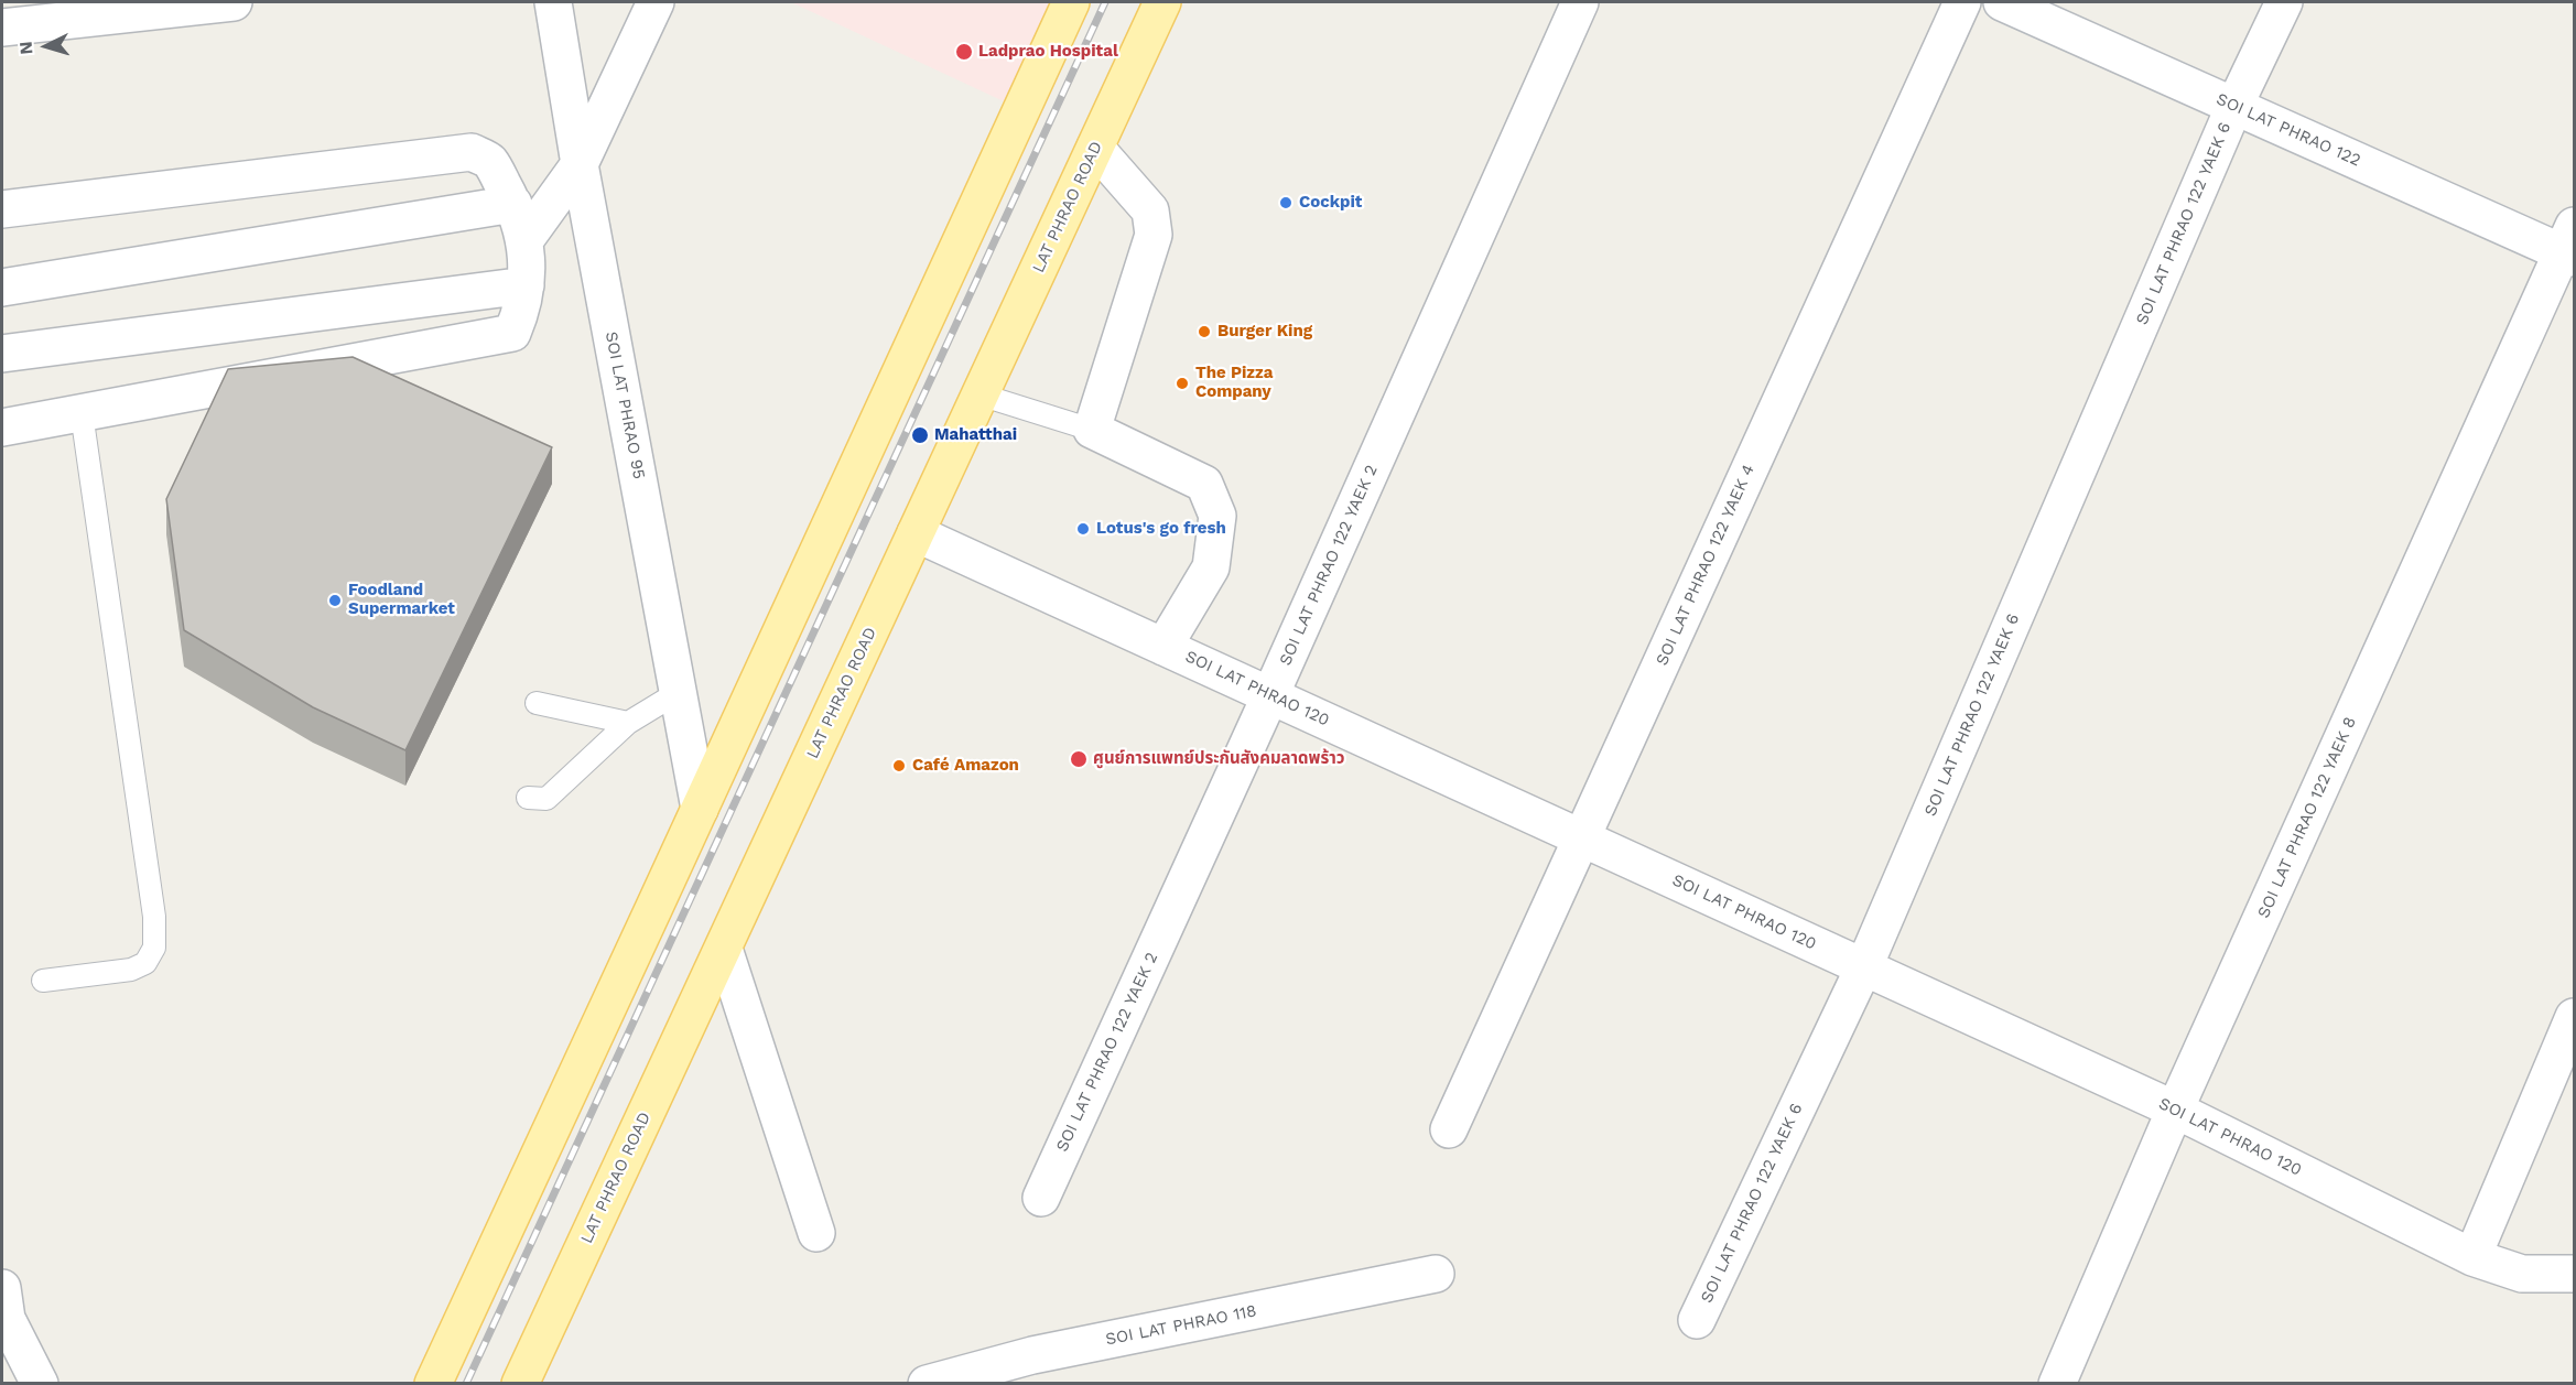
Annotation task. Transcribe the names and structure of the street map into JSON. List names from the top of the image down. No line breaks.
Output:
{"streets":{"main road":["LAT PHRAO ROAD"],"street":["SOI LAT PHRAO 122","SOI LAT PHRAO 122 YAEK 6","SOI LAT PHRAO 95","SOI LAT PHRAO 122 YAEK 2","SOI LAT PHRAO 122 YAEK 4","SOI LAT PHRAO 120","SOI LAT PHRAO 122 YAEK 8","SOI LAT PHRAO 118"]},"crossings":[["SOI LAT PHRAO 122","SOI LAT PHRAO 122 YAEK 6"],["SOI LAT PHRAO 122","SOI LAT PHRAO 122 YAEK 8"],["LAT PHRAO ROAD","SOI LAT PHRAO 120"],["SOI LAT PHRAO 122 YAEK 6","SOI LAT PHRAO 120"],["SOI LAT PHRAO 122 YAEK 2","SOI LAT PHRAO 120"],["SOI LAT PHRAO 122 YAEK 4","SOI LAT PHRAO 120"],["SOI LAT PHRAO 120","SOI LAT PHRAO 122 YAEK 8"]],"places":["Ladprao Hospital","Cockpit","Burger King","The Pizza Company","Mahatthai","Lotus's go fresh","Foodland Supermarket","ศูนย์การแพทย์ประกันสังคมลาดพร้าว","Café Amazon"],"north":"left"}
